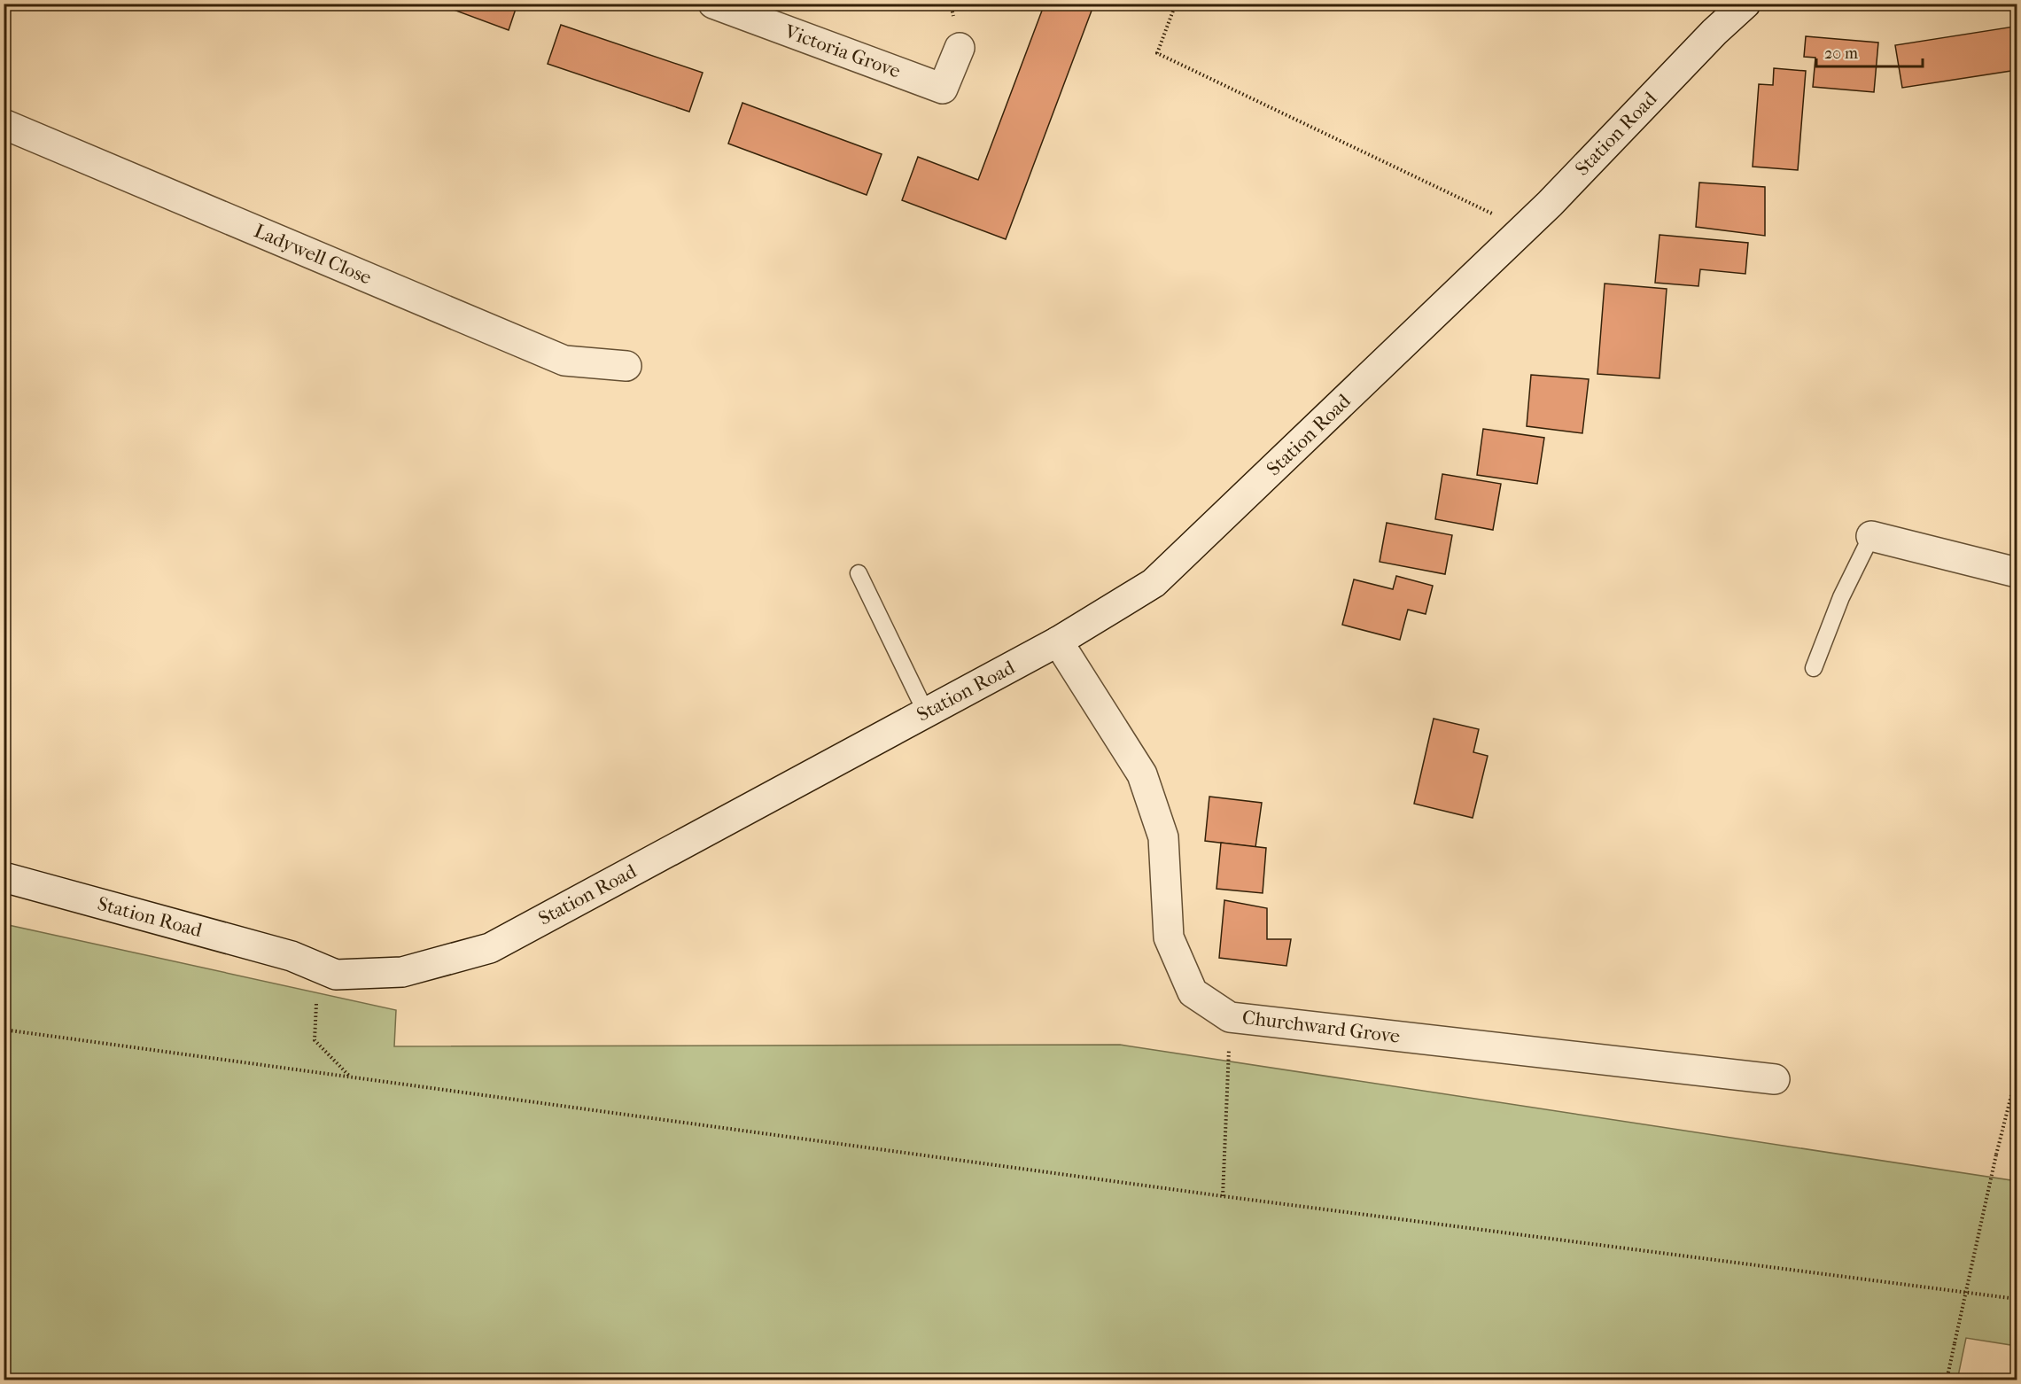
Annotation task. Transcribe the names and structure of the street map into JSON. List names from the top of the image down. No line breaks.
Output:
{"streets":{"street":["Victoria Grove","Station Road","Ladywell Close","Churchward Grove"]},"crossings":[["Station Road","Churchward Grove"]],"scale_bar":"20 m"}
